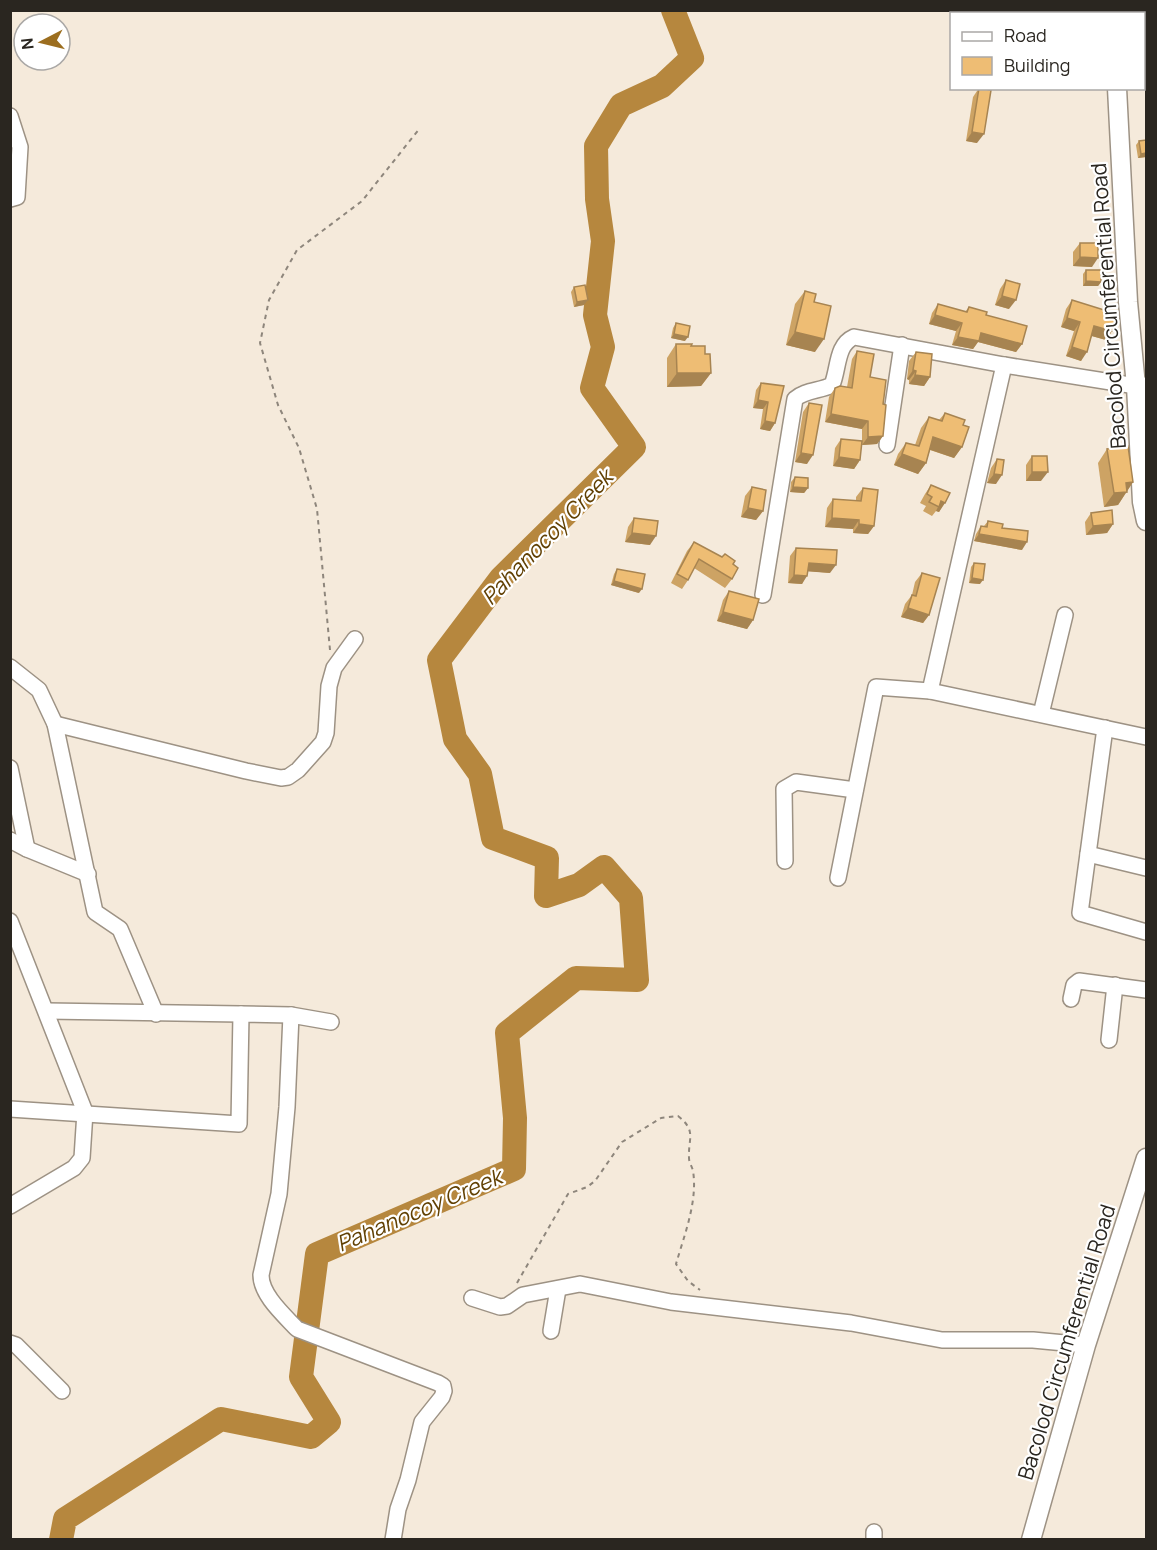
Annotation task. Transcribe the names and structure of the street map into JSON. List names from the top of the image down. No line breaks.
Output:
{"streets":{"main road":["Bacolod Circumferential Road"]},"water":["Pahanocoy Creek"],"legend":["Road","Building"],"north":"left"}
